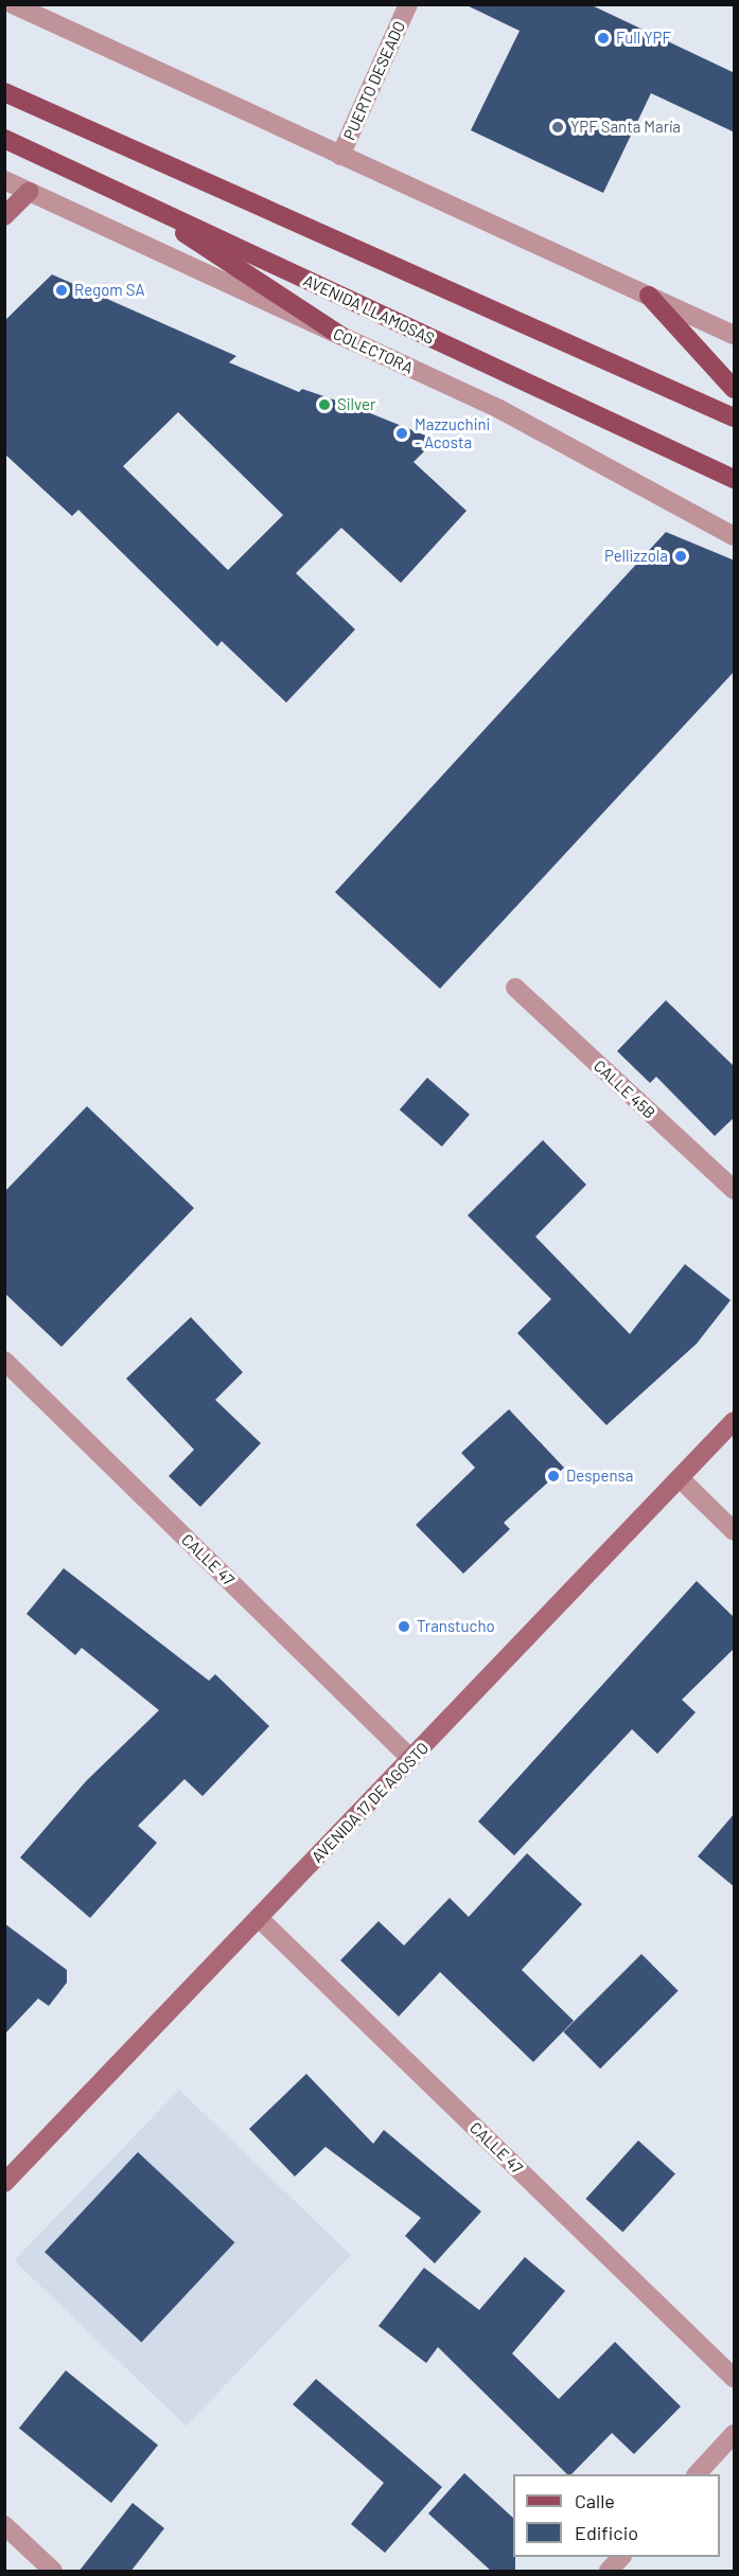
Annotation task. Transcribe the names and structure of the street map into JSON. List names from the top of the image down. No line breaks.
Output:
{"streets":{"main road":["AVENIDA LLAMOSAS","AVENIDA 17 DE AGOSTO"],"street":["PUERTO DESEADO","COLECTORA","CALLE 45B","CALLE 47"]},"crossings":[["CALLE 47","AVENIDA 17 DE AGOSTO"]],"places":["Full YPF","YPF Santa María","Regom SA","Silver","Mazzuchini - Acosta","Pellizzola","Despensa","Transtucho"],"legend":["Calle","Edificio"]}
